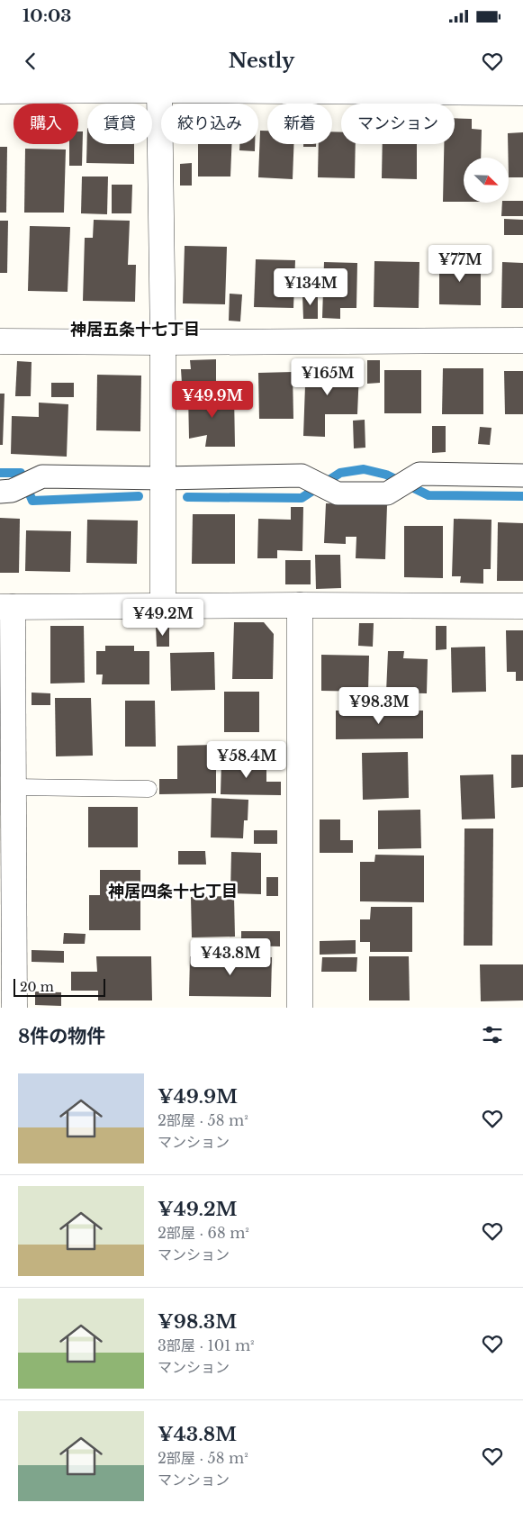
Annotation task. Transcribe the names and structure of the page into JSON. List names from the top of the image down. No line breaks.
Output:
{"districts":["神居五条十七丁目","神居四条十七丁目"],"scale_bar":"20 m","north":"bottom right","page":{"status":"10:03","header":"Nestly","chip":["購入","賃貸","絞り込み","新着","マンション"],"price":["¥77M","¥134M","¥165M","¥49.9M","¥49.2M","¥98.3M","¥58.4M","¥43.8M"],"scale":"20 m","heading":"8件の物件","list":[{"name":"¥49.9M","note":"2部屋 · 58 m² · マンション"},{"name":"¥49.2M","note":"2部屋 · 68 m² · マンション"},{"name":"¥98.3M","note":"3部屋 · 101 m² · マンション"},{"name":"¥43.8M","note":"2部屋 · 58 m² · マンション"}]}}
